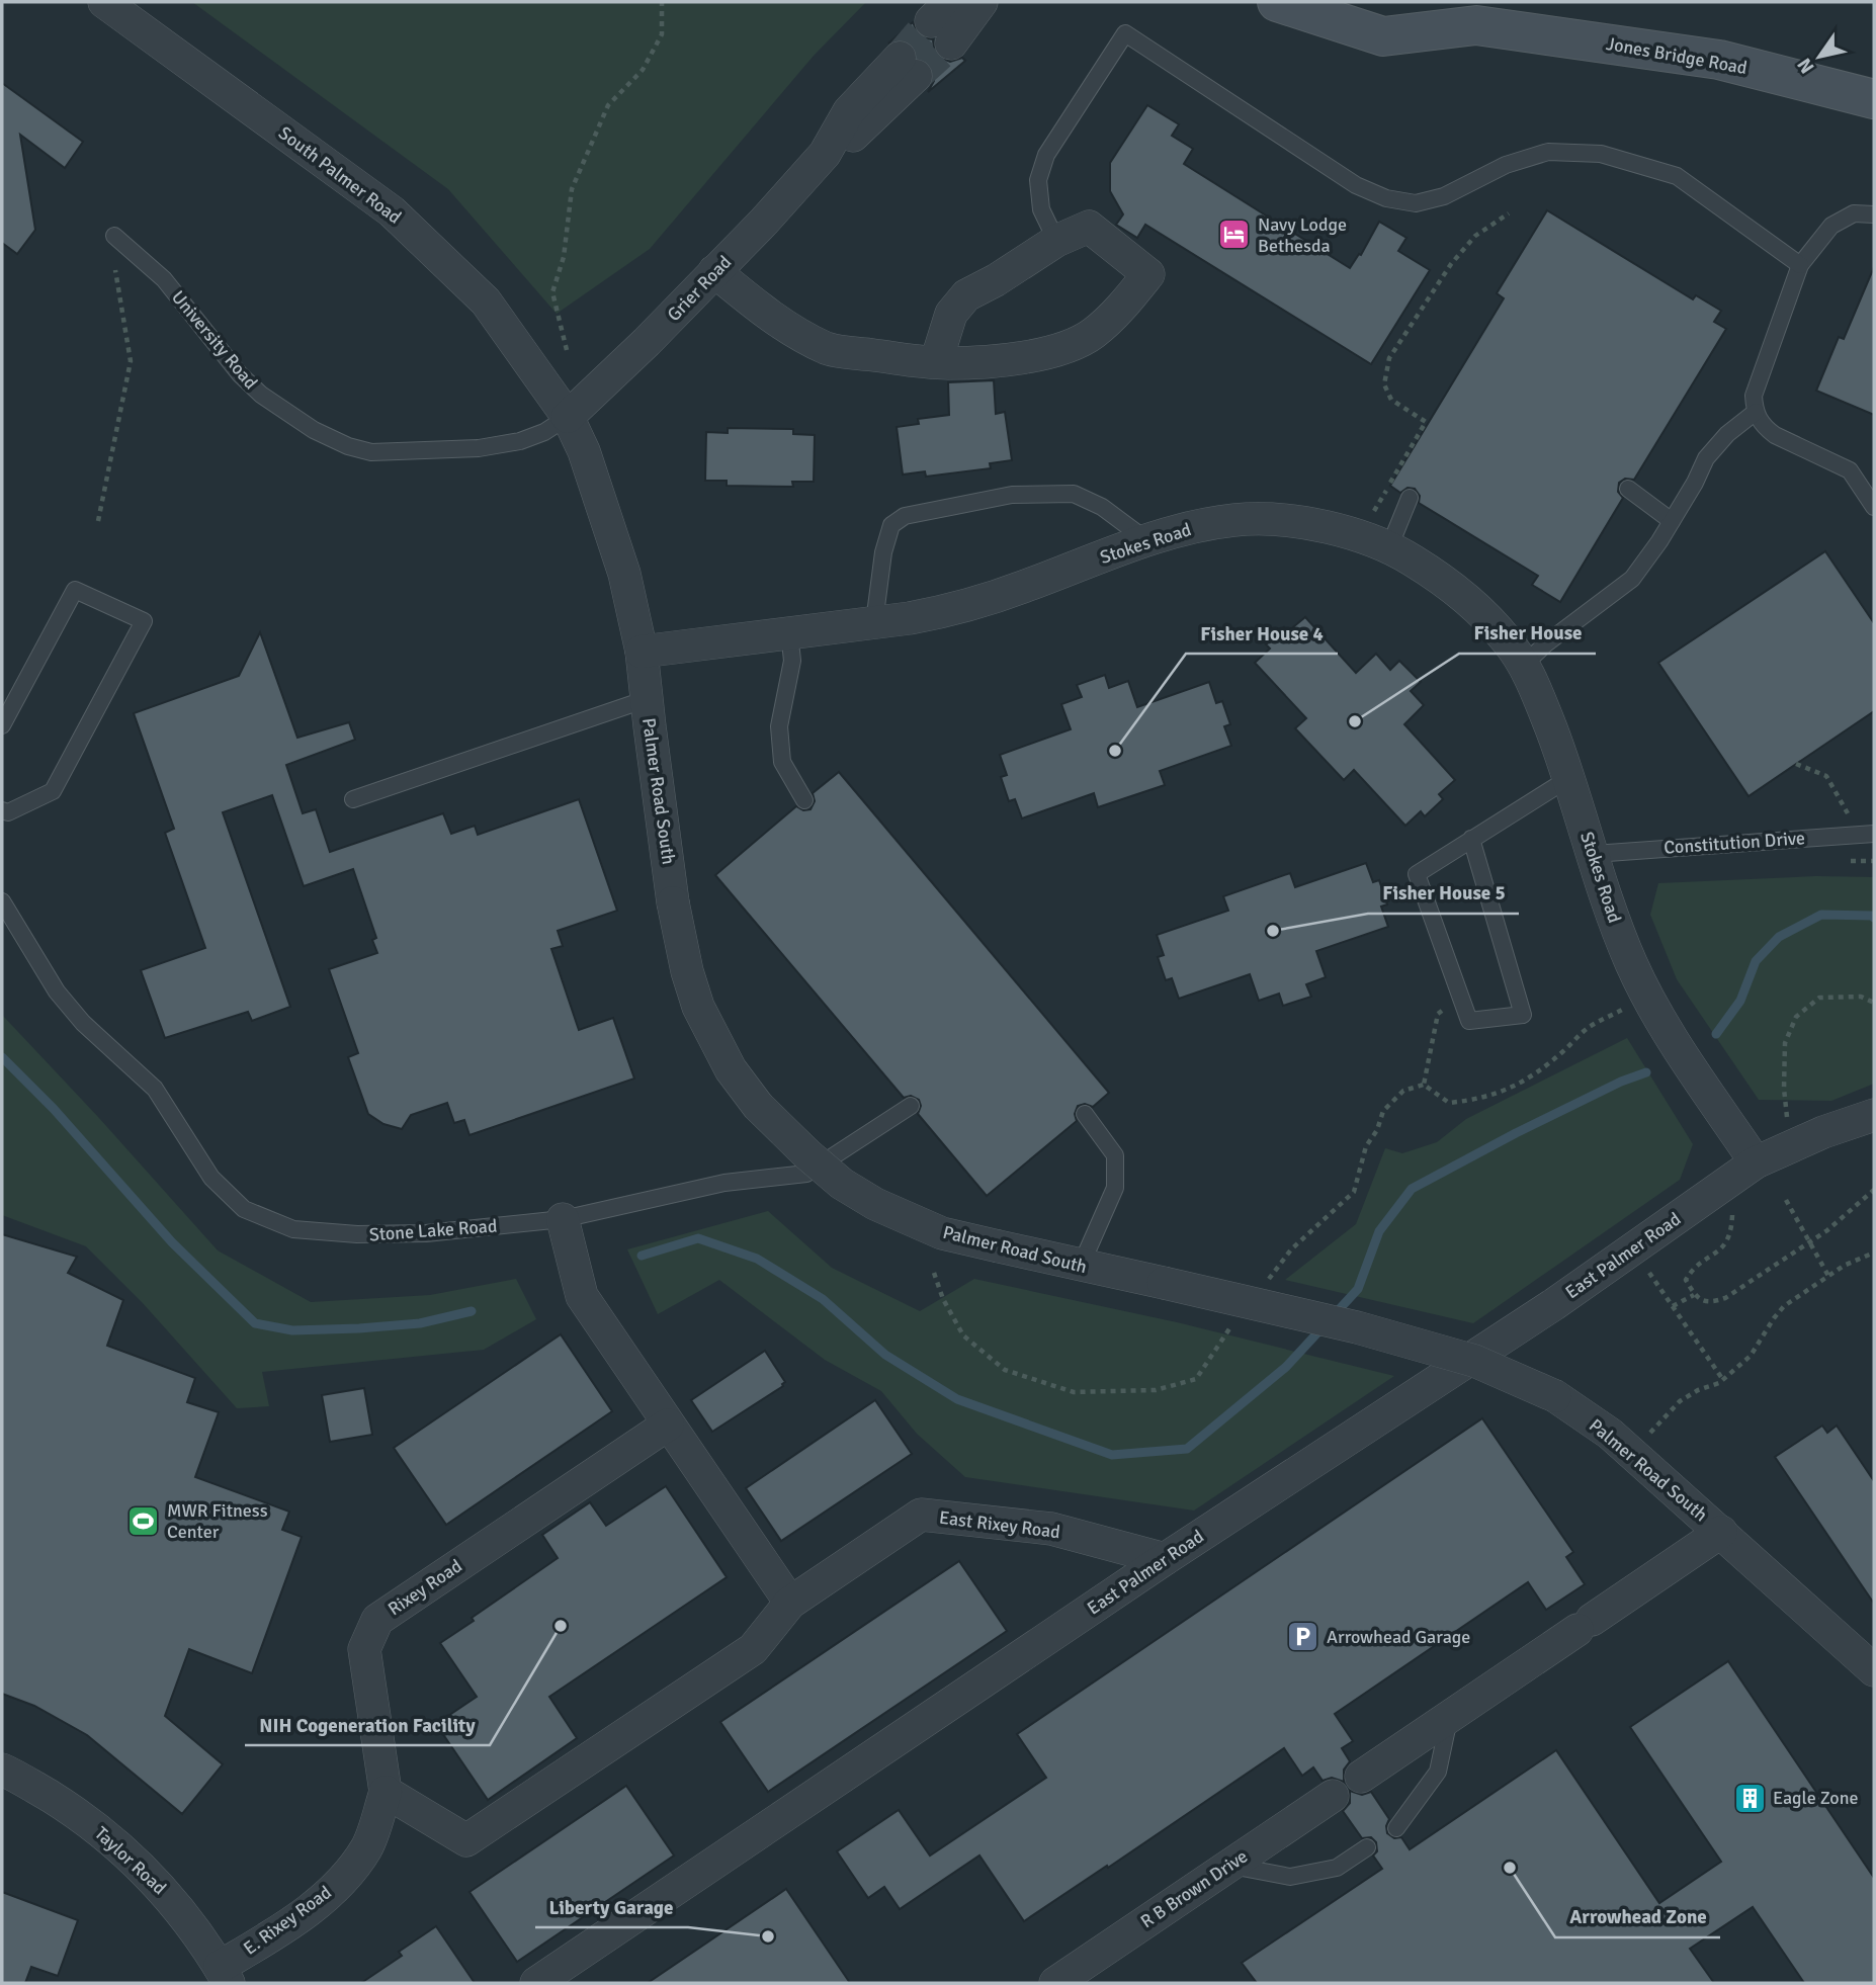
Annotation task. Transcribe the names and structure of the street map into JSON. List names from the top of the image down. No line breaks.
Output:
{"streets":{"main road":["Jones Bridge Road"],"street":["South Palmer Road","Grier Road","Stokes Road","Palmer Road South","East Palmer Road","East Rixey Road","Rixey Road","Taylor Road","R B Brown Drive","E. Rixey Road"],"lane":["University Road","Constitution Drive","Stone Lake Road"]},"crossings":[["South Palmer Road","Grier Road"],["South Palmer Road","University Road"],["South Palmer Road","Palmer Road South"],["Grier Road","University Road"],["Grier Road","Palmer Road South"],["University Road","Palmer Road South"],["Stokes Road","Palmer Road South"],["Stokes Road","Constitution Drive"],["Stokes Road","East Palmer Road"],["East Palmer Road","East Rixey Road"],["East Rixey Road","Rixey Road"],["East Rixey Road","E. Rixey Road"],["Rixey Road","E. Rixey Road"],["Taylor Road","E. Rixey Road"]],"places":{"hotel":["Navy Lodge Bethesda"],"other":["Fisher House","Fisher House 4","Fisher House 5","NIH Cogeneration Facility","Arrowhead Zone","Liberty Garage"],"sports":["MWR Fitness Center"],"parking":["Arrowhead Garage"],"building":["Eagle Zone"]},"north":"bottom left"}
